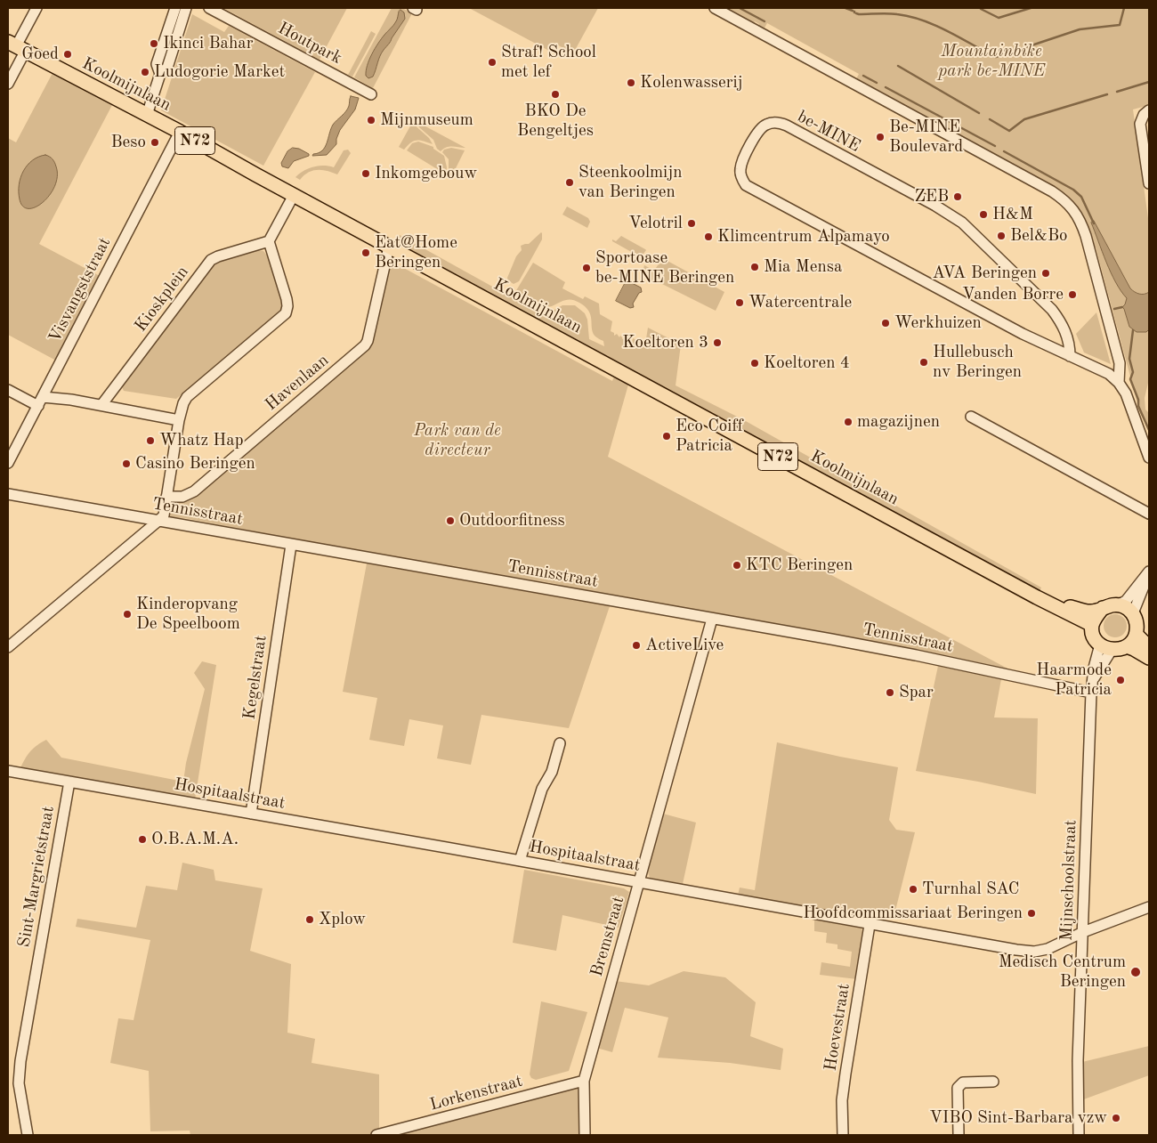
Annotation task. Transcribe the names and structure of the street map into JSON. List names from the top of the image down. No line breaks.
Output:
{"streets":{"main road":["Koolmijnlaan","N72"],"street":["Houtpark","be-MINE","Visvangststraat","Kioskplein","Havenlaan","Tennisstraat","Kegelstraat","Hospitaalstraat","Sint-Margrietstraat","Mijnschoolstraat","Bremstraat","Hoevestraat","Lorkenstraat"]},"crossings":[["Koolmijnlaan","Visvangststraat"],["Koolmijnlaan","Havenlaan"],["Koolmijnlaan","Mijnschoolstraat"],["Tennisstraat","Kegelstraat"],["Tennisstraat","Mijnschoolstraat"],["Tennisstraat","Bremstraat"],["Kegelstraat","Hospitaalstraat"],["Hospitaalstraat","Sint-Margrietstraat"],["Hospitaalstraat","Mijnschoolstraat"],["Hospitaalstraat","Bremstraat"],["Hospitaalstraat","Hoevestraat"],["Bremstraat","Lorkenstraat"]],"parks":["Mountainbike park be-MINE","Park van de directeur"],"places":["Ikinci Bahar","Goed","Straf! School met lef","Ludogorie Market","Kolenwasserij","BKO De Bengeltjes","Mijnmuseum","Be-MINE Boulevard","Beso","Inkomgebouw","Steenkoolmijn van Beringen","ZEB","H&M","Velotril","Bel&Bo","Klimcentrum Alpamayo","Eat@Home Beringen","Mia Mensa","Sportoase be-MINE Beringen","AVA Beringen","Vanden Borre","Watercentrale","Werkhuizen","Koeltoren 3","Hullebusch nv Beringen","Koeltoren 4","magazijnen","Eco Coiff Patricia","Whatz Hap","Casino Beringen","Outdoorfitness","KTC Beringen","Kinderopvang De Speelboom","ActiveLive","Haarmode Patricia","Spar","O.B.A.M.A.","Turnhal SAC","Hoofdcommissariaat Beringen","Xplow","Medisch Centrum Beringen","VIBO Sint-Barbara vzw"]}
